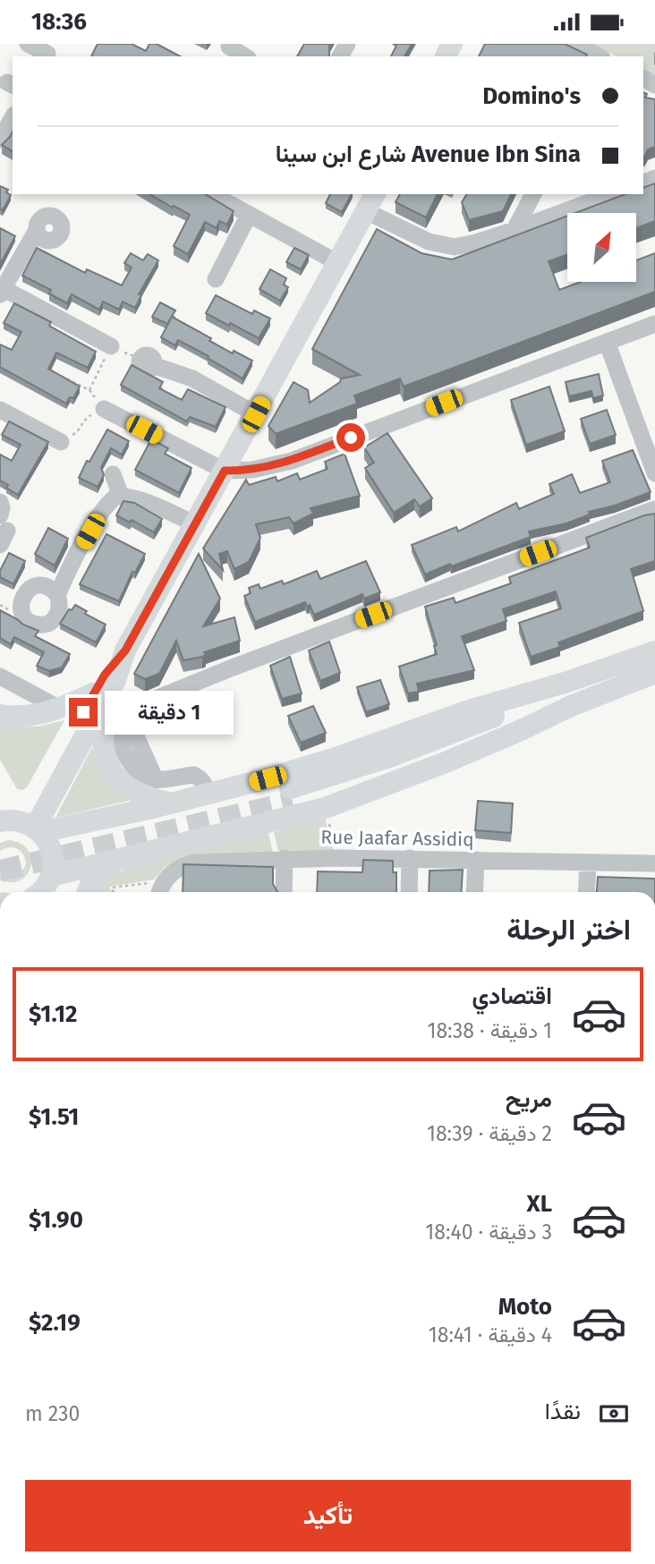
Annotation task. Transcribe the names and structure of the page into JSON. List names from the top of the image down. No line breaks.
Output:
{"streets":{"street":["Rue Jaafar Assidiq"]},"north":"top right","page":{"status":"18:36","banner":["Domino's","Avenue Ibn Sina شارع ابن سينا"],"bubble":"1 دقيقة","heading":"اختر الرحلة","list":[{"name":"اقتصادي","note":"1 دقيقة · 18:38","value":"$1.12"},{"name":"مريح","note":"2 دقيقة · 18:39","value":"$1.51"},{"name":"XL","note":"3 دقيقة · 18:40","value":"$1.90"},{"name":"Moto","note":"4 دقيقة · 18:41","value":"$2.19"}],"pay":["نقدًا","230 m"],"buttons":"تأكيد"}}
